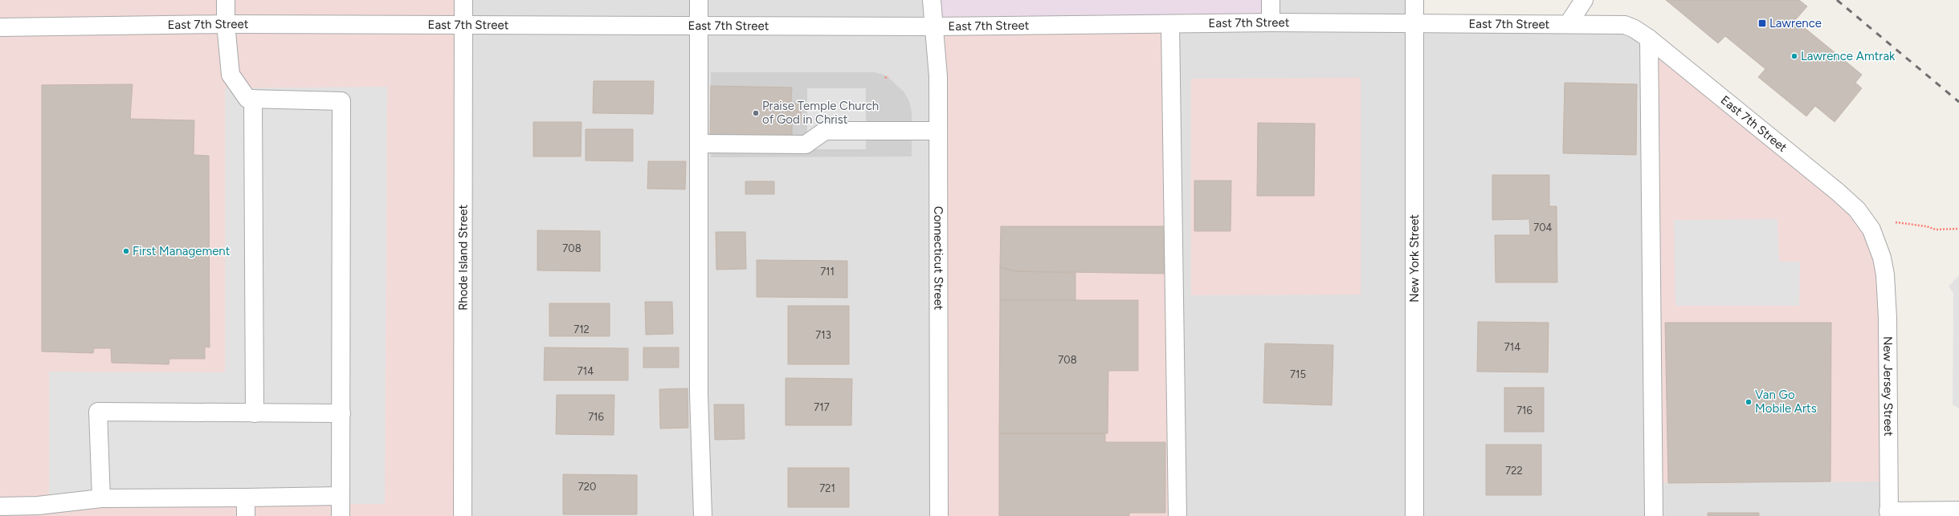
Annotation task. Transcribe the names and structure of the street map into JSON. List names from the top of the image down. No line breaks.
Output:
{"streets":{"street":["East 7th Street","Rhode Island Street","Connecticut Street","New York Street","New Jersey Street"]},"crossings":[["East 7th Street","Rhode Island Street"],["East 7th Street","Connecticut Street"],["East 7th Street","New York Street"],["East 7th Street","New Jersey Street"]],"places":{"transit":["Lawrence"],"other":["Lawrence Amtrak","Praise Temple Church of God in Christ","First Management","Van Go Mobile Arts"]},"house_numbers":["704","708","711","712","713","714","708","714","715","717","716","716","722","720","721"]}
